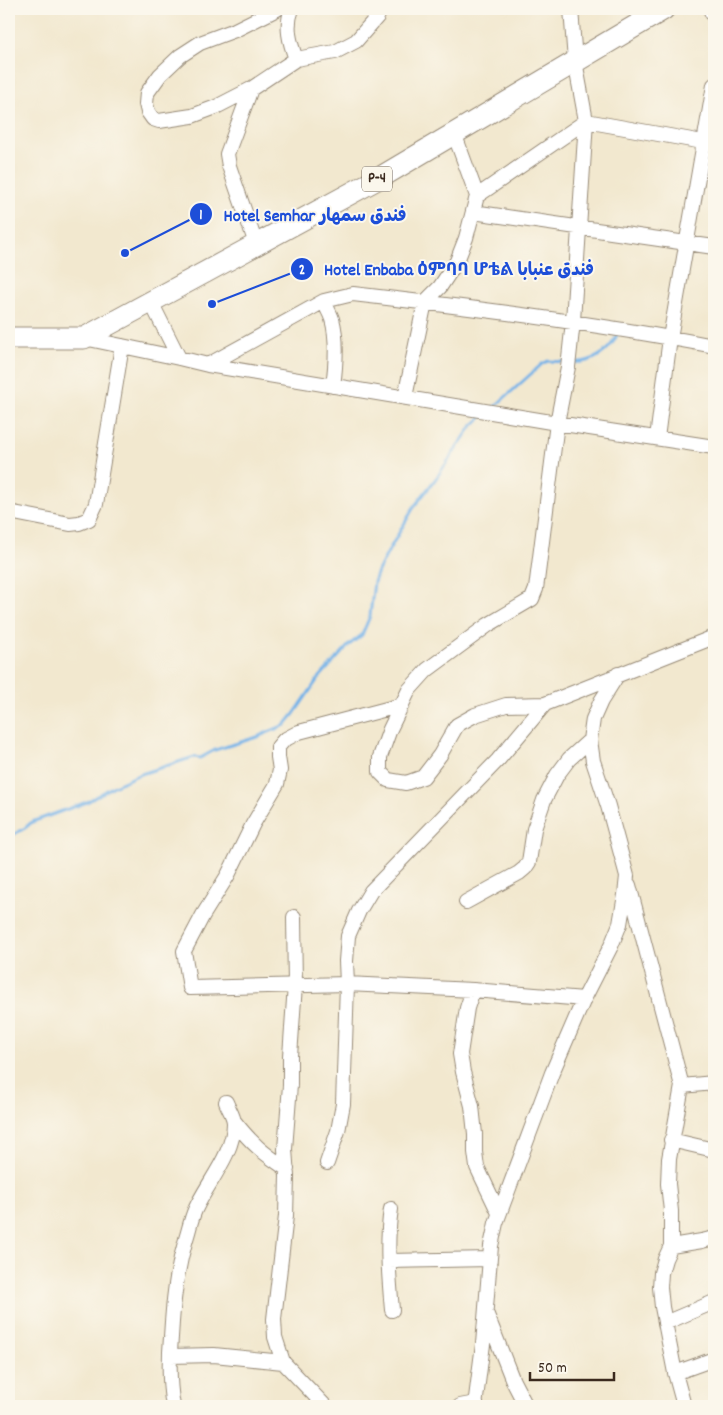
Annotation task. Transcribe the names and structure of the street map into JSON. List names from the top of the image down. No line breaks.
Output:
{"streets":{"highway":["P-4"]},"places":["Hotel Semhar فندق سمهار","Hotel Enbaba ዕምባባ ሆቴል فندق عنبابا"],"scale_bar":"50 m"}
